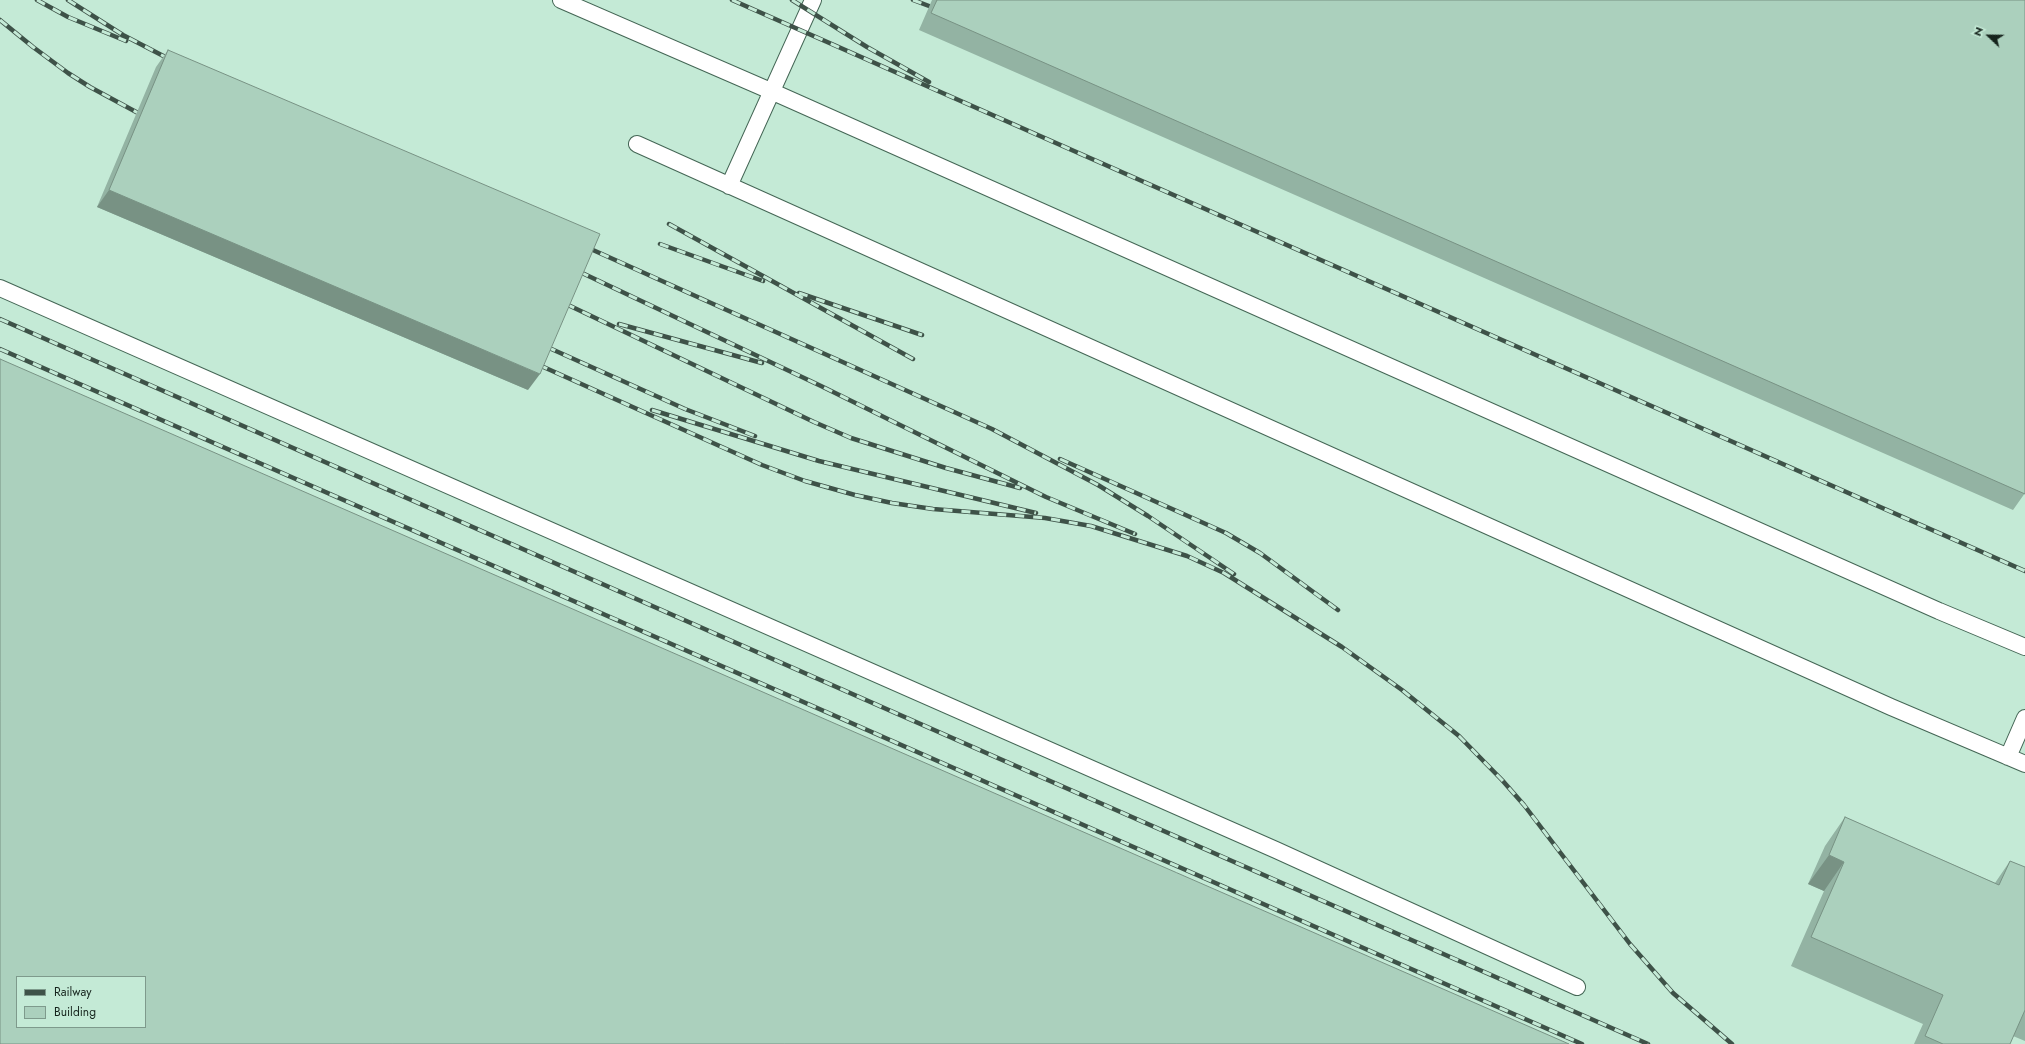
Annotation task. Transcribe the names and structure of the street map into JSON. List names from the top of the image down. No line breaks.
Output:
{"legend":["Railway","Building"],"north":"left"}
